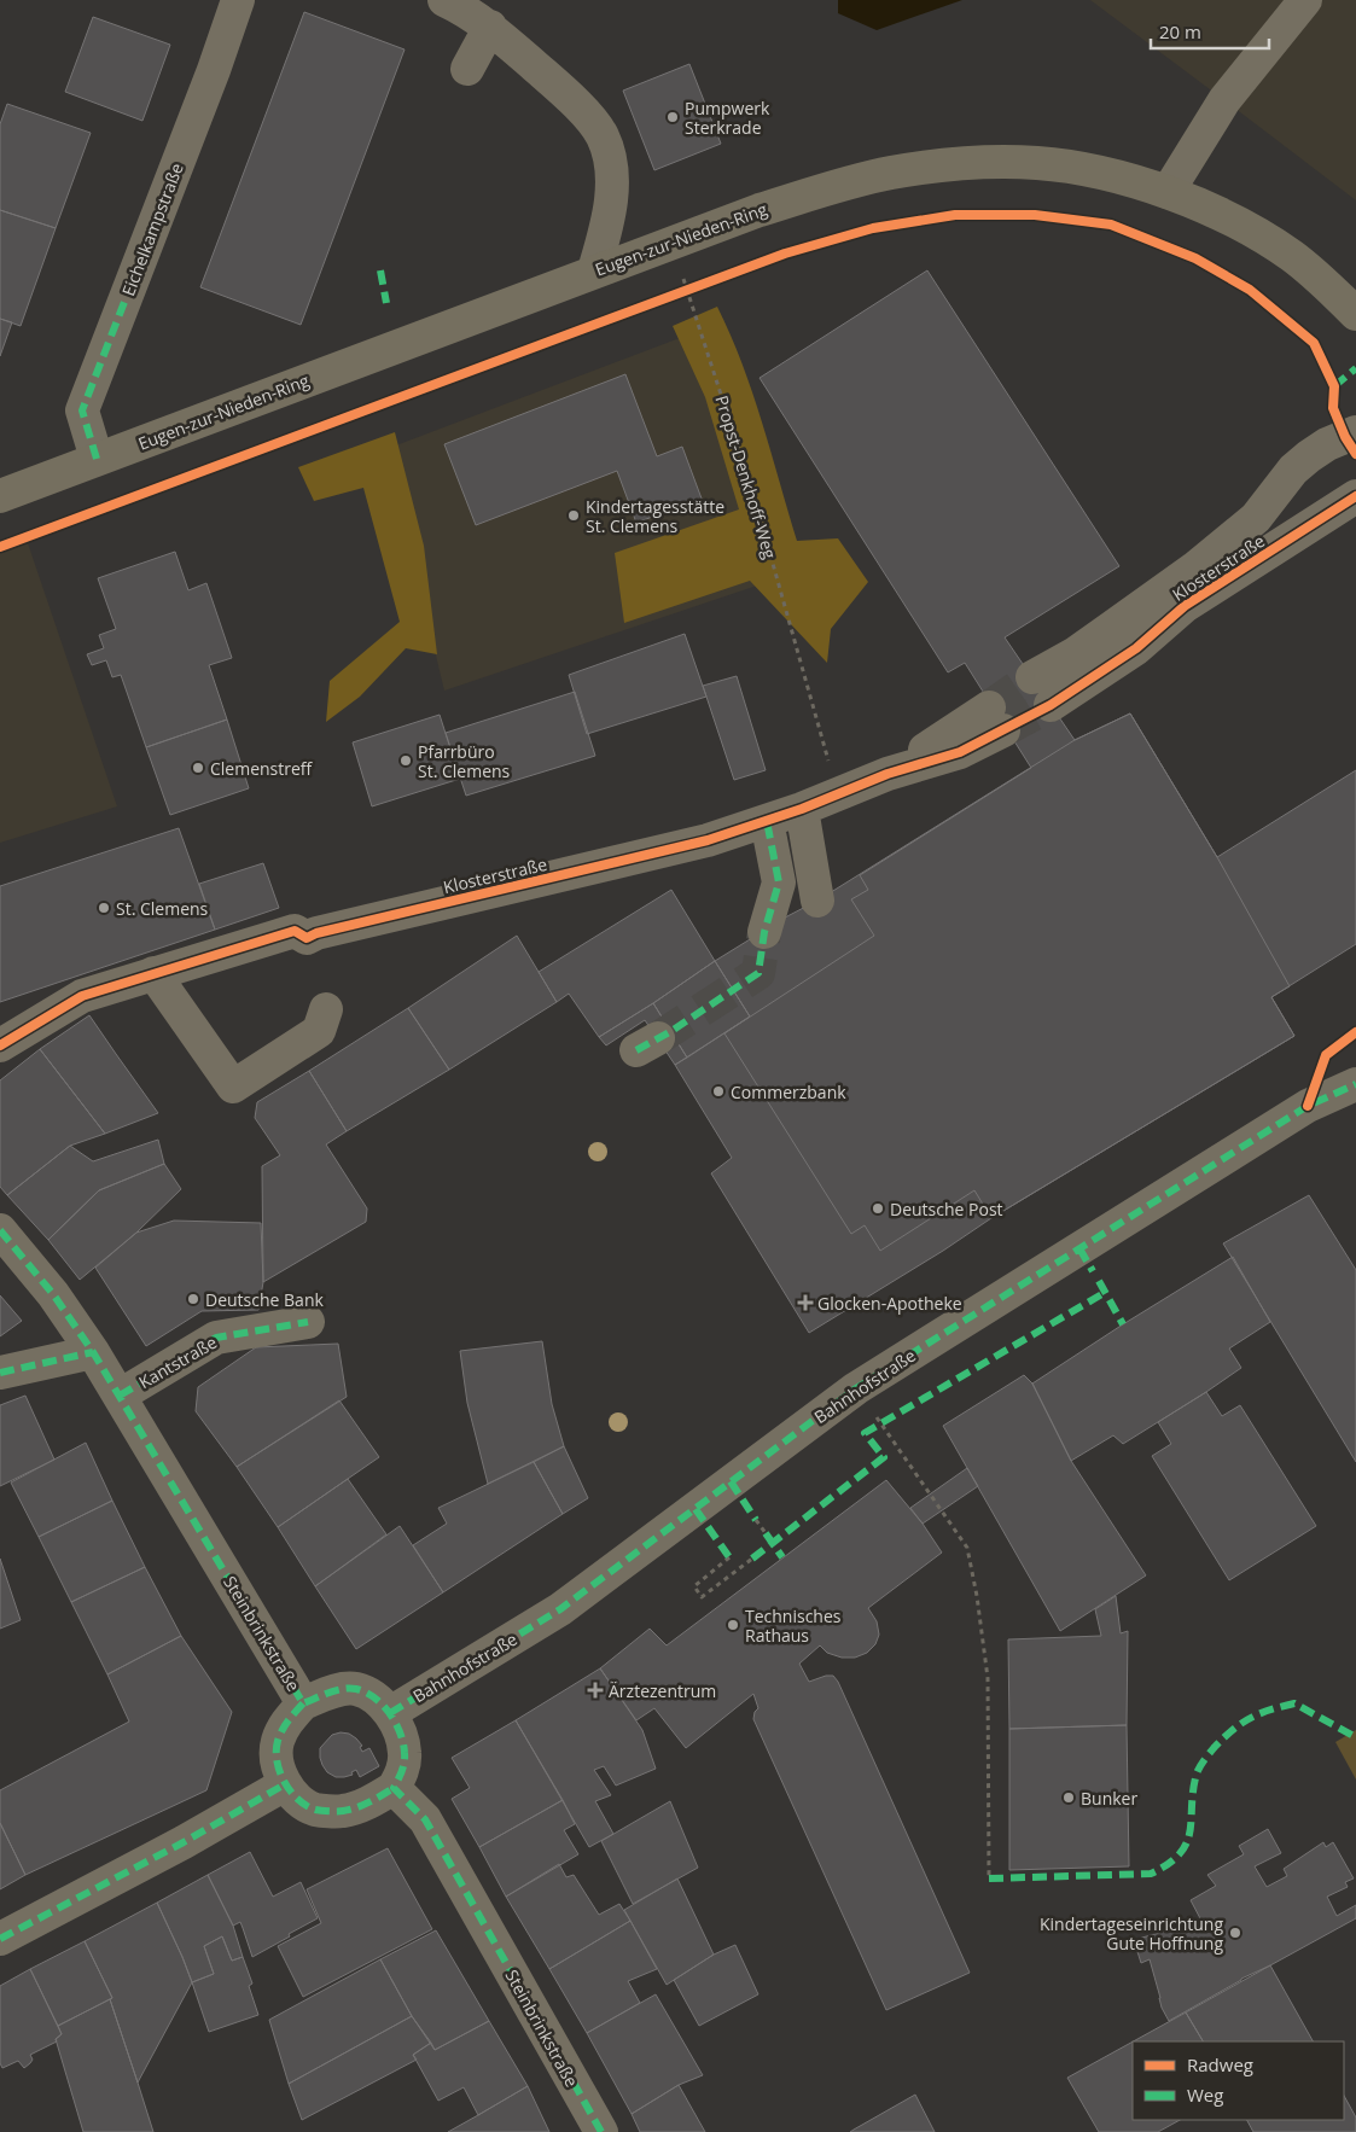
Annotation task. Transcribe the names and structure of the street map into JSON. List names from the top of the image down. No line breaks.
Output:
{"streets":{"main road":["Eugen-zur-Nieden-Ring"],"street":["Eichelkampstraße","Klosterstraße","Kantstraße","Bahnhofstraße","Steinbrinkstraße"],"path":["Propst-Denkhoff-Weg"]},"crossings":[["Eichelkampstraße","Eugen-zur-Nieden-Ring"],["Eugen-zur-Nieden-Ring","Propst-Denkhoff-Weg"],["Propst-Denkhoff-Weg","Klosterstraße"],["Kantstraße","Steinbrinkstraße"],["Bahnhofstraße","Steinbrinkstraße"]],"places":{"other":["Pumpwerk Sterkrade","Kindertagesstätte St. Clemens","Pfarrbüro St. Clemens","Clemenstreff","St. Clemens","Commerzbank","Deutsche Post","Deutsche Bank","Technisches Rathaus","Bunker","Kindertageseinrichtung Gute Hoffnung"],"health":["Glocken-Apotheke","Ärztezentrum"]},"legend":["Radweg","Weg"],"scale_bar":"20 m"}
